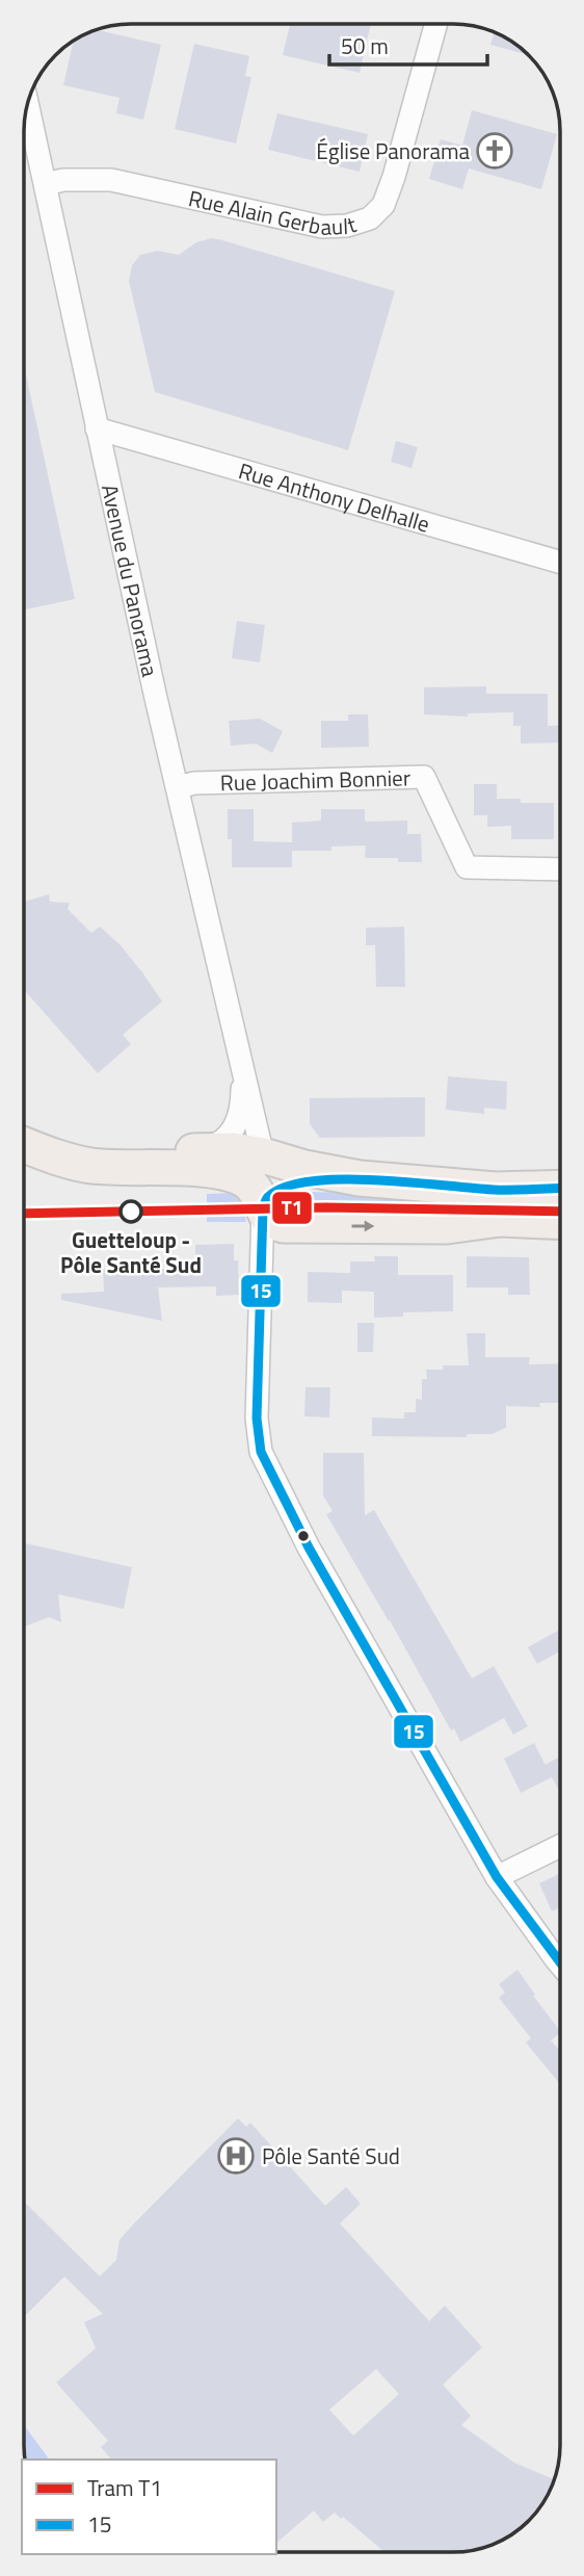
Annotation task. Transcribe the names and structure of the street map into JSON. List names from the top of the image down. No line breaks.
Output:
{"streets":{"street":["Rue Alain Gerbault","Rue Anthony Delhalle","Avenue du Panorama","Rue Joachim Bonnier"]},"crossings":[["Rue Alain Gerbault","Avenue du Panorama"],["Rue Anthony Delhalle","Avenue du Panorama"],["Avenue du Panorama","Rue Joachim Bonnier"]],"places":{"church":["Église Panorama"],"other":["Guetteloup - Pôle Santé Sud"],"hospital":["Pôle Santé Sud"]},"lines":["transit line 15","tram line T1"],"legend":["Tram T1","15"],"scale_bar":"50 m"}
